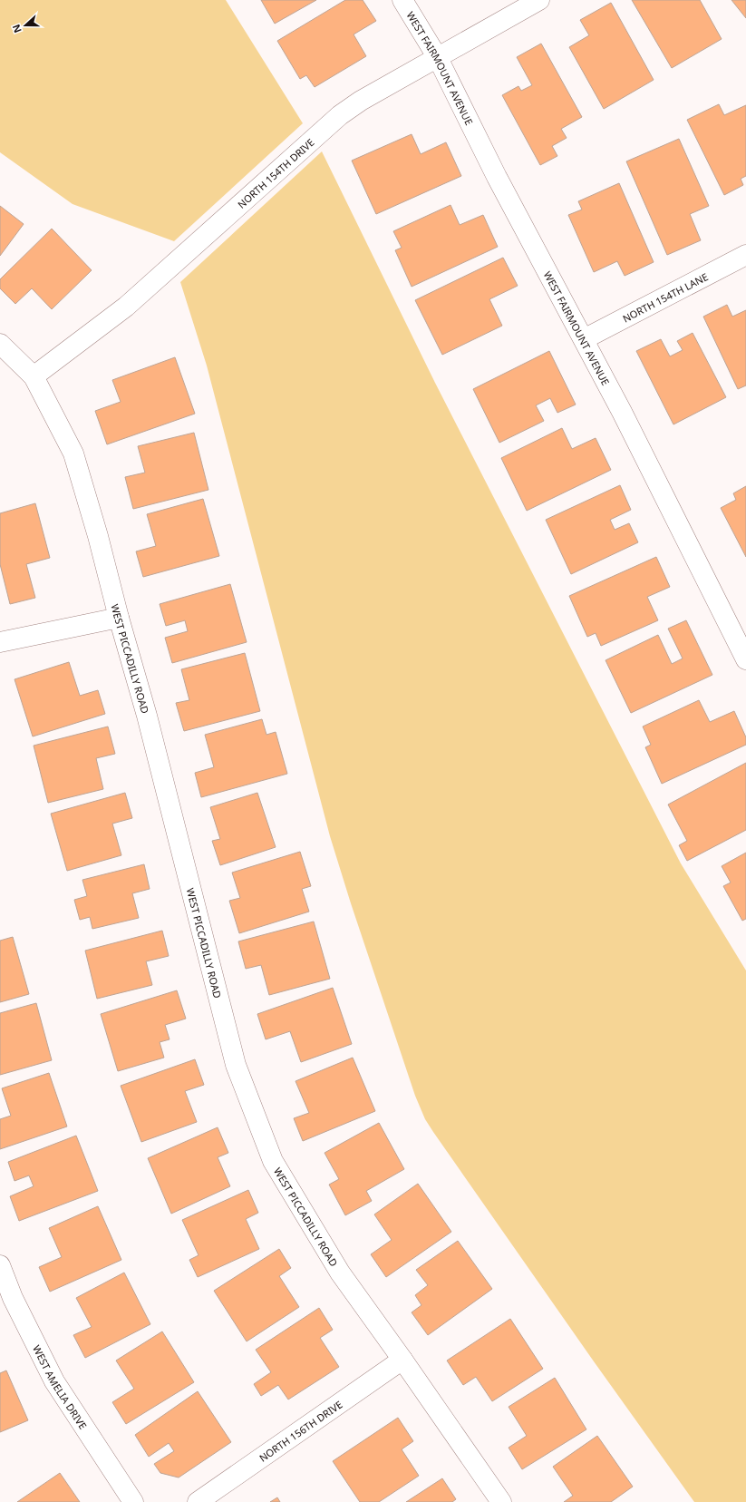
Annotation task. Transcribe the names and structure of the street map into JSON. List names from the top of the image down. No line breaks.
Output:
{"streets":{"street":["WEST FAIRMOUNT AVENUE","NORTH 154TH DRIVE","NORTH 154TH LANE","WEST PICCADILLY ROAD","WEST AMELIA DRIVE","NORTH 156TH DRIVE"]},"crossings":[["WEST FAIRMOUNT AVENUE","NORTH 154TH DRIVE"],["WEST FAIRMOUNT AVENUE","NORTH 154TH LANE"],["NORTH 154TH DRIVE","WEST PICCADILLY ROAD"],["WEST PICCADILLY ROAD","NORTH 156TH DRIVE"]],"north":"left"}
